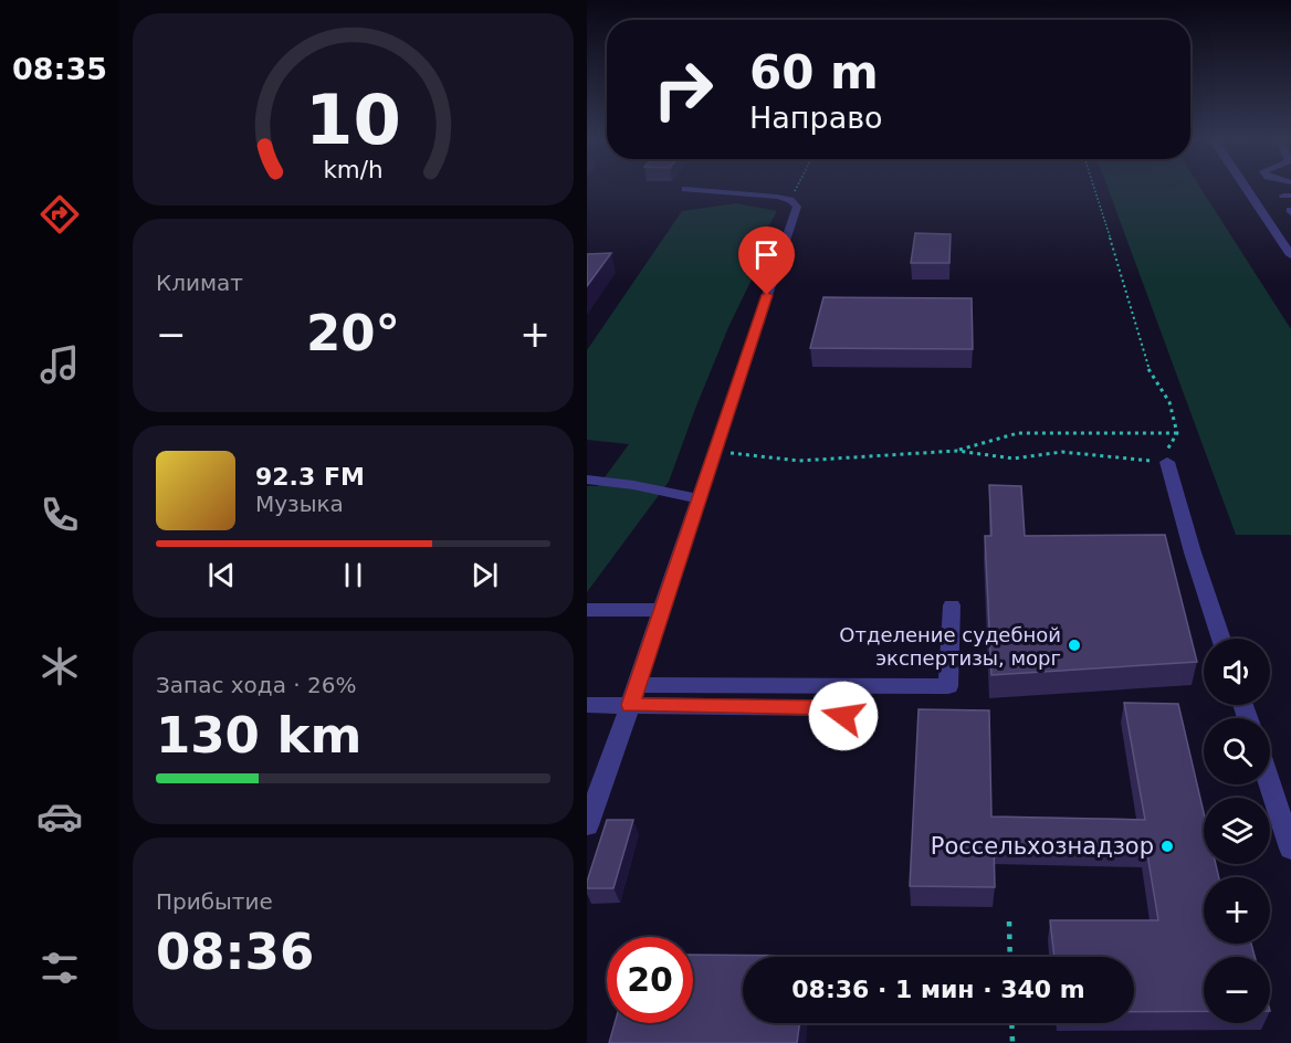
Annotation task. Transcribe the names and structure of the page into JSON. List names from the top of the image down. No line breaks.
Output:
{"places":["Отделение судебной экспертизы, морг","Россельхознадзор"],"page":{"tabs":"08:35","turn":["60 m","Направо"],"tile":["Климат",["Запас хода · 26%","130 km"],["Прибытие","08:36"]],"heat":["−","20°","+"],"song":["92.3 FM","Музыка"],"map_buttons":["+","−"],"limit":"20","trip":"08:36 · 1 мин · 340 m","gauge":["10","km/h"]}}
